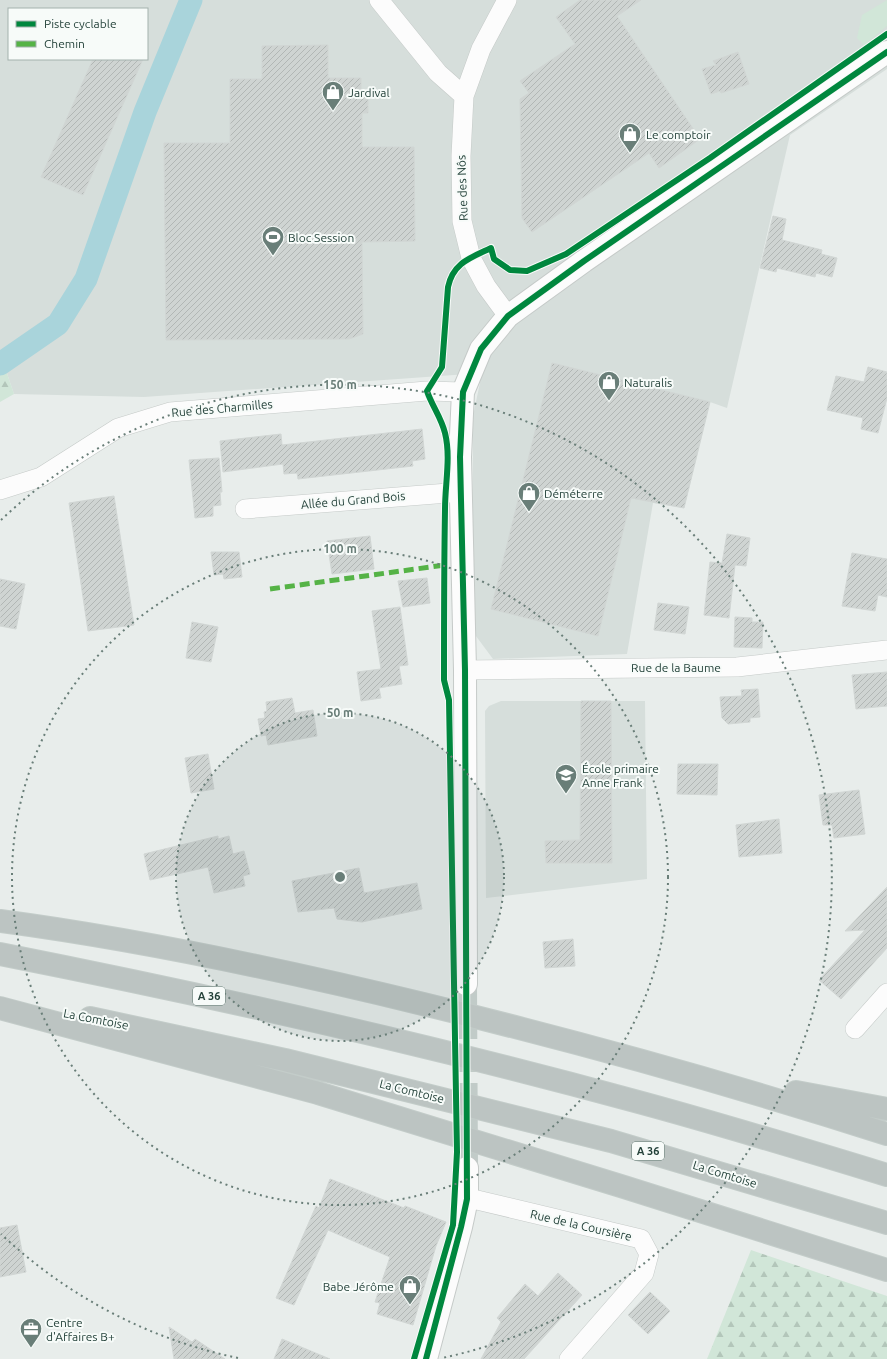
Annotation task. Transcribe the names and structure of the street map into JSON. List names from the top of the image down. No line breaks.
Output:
{"streets":{"highway":["A 36","La Comtoise"],"street":["Rue des Nôs","Rue des Charmilles","Allée du Grand Bois","Rue de la Baume","Rue de la Coursière"]},"places":{"shop":["Jardival","Le comptoir","Naturalis","Déméterre","Babe Jérôme"],"sports":["Bloc Session"],"school or university":["École primaire Anne Frank"],"office":["Centre d'Affaires B+"]},"legend":["Piste cyclable","Chemin"],"rings":["150 m","100 m","50 m"]}
